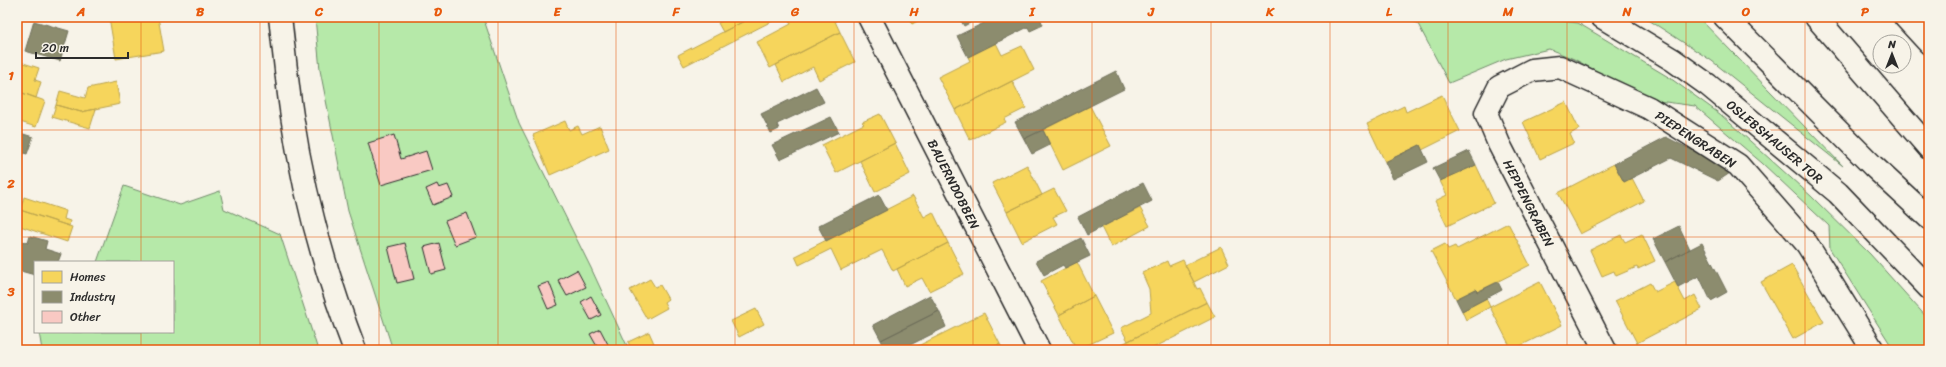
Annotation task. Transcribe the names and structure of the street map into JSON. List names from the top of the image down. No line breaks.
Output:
{"streets":{"main road":["PIEPENGRABEN","OSLEBSHAUSER TOR","BAUERNDOBBEN","HEPPENGRABEN"]},"crossings":[["PIEPENGRABEN","HEPPENGRABEN"]],"legend":["Homes","Industry","Other"],"scale_bar":"20 m","north":"top","grid":{"columns":["A","B","C","D","E","F","G","H","I","J","K","L","M","N","O","P"],"rows":["1","2","3"]}}
